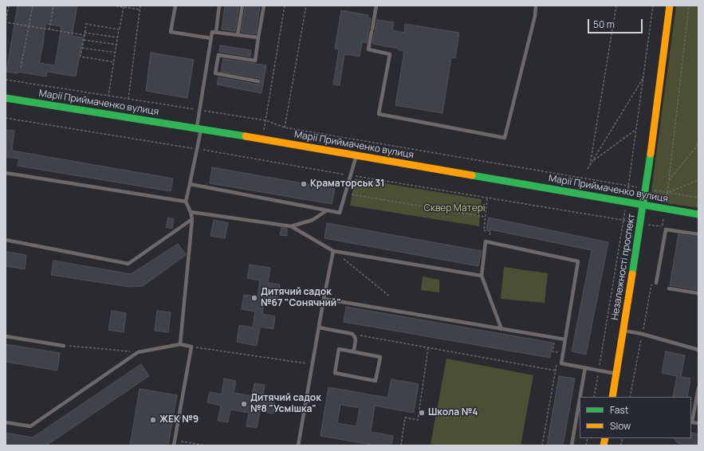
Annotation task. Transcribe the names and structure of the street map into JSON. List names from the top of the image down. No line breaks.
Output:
{"streets":{"street":["Марії Приймаченко вулиця","Незалежності проспект"]},"crossings":[["Марії Приймаченко вулиця","Незалежності проспект"]],"parks":["Сквер Матері"],"places":["Краматорськ 31","Дитячий садок №67 \"Сонячний\"","Дитячий садок №8 \"Усмішка\"","Школа №4","ЖЕК №9"],"legend":["Fast","Slow"],"scale_bar":"50 m"}
